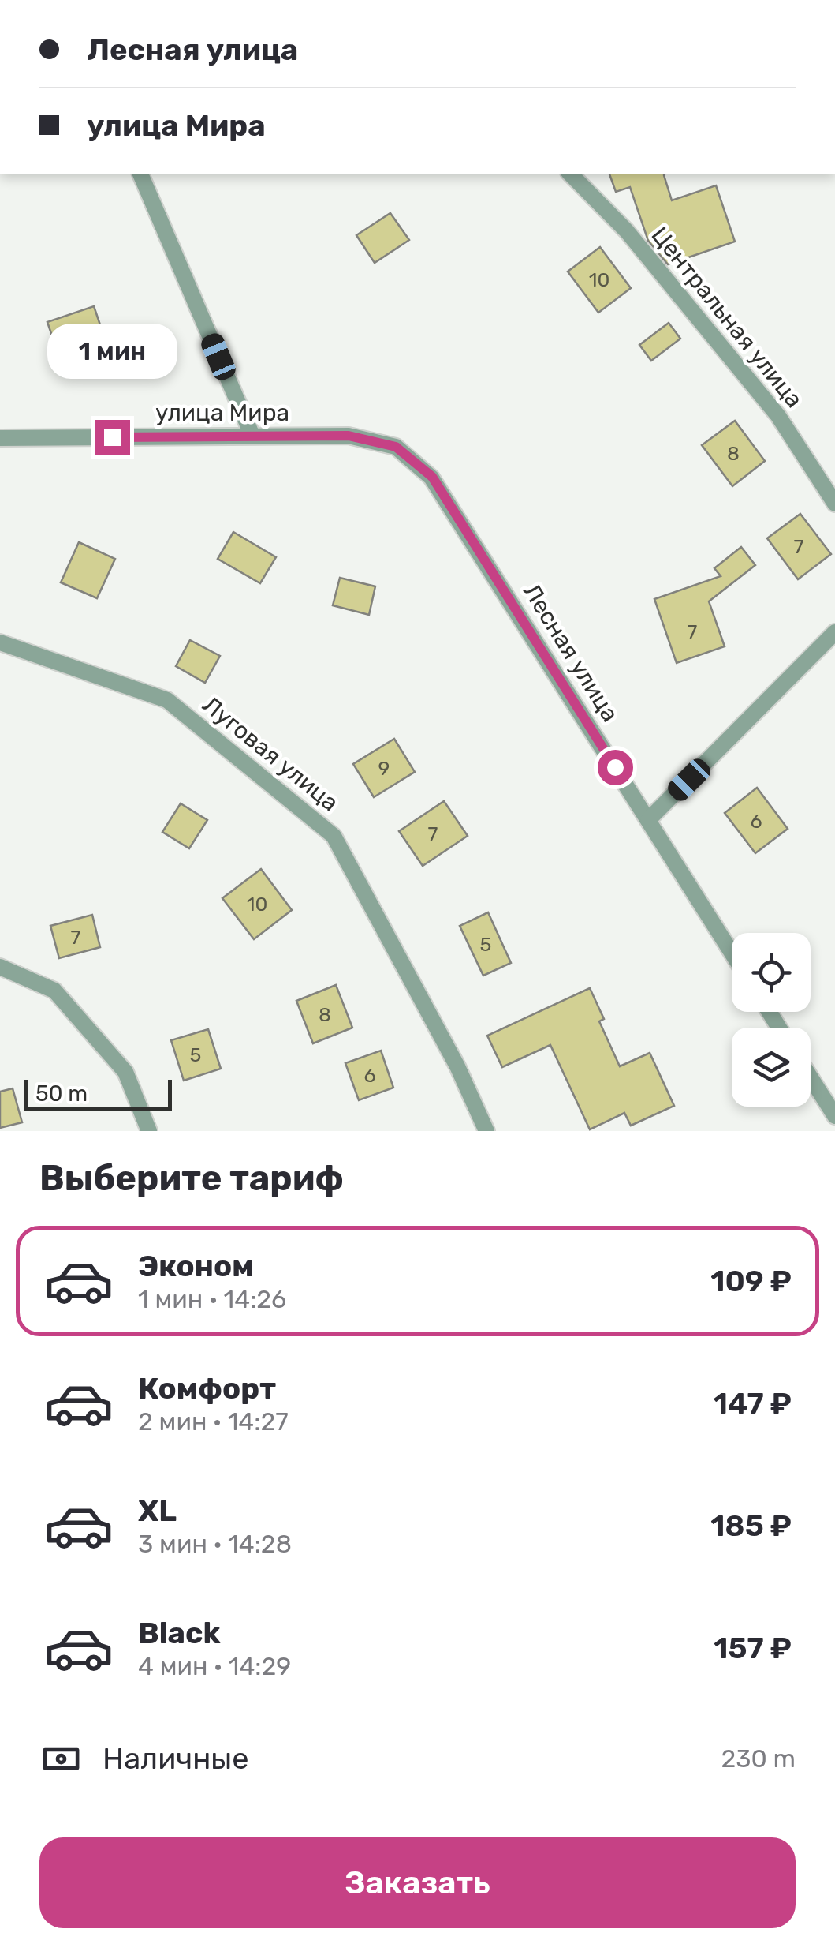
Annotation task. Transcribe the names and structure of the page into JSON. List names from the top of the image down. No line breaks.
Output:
{"streets":{"street":["Центральная улица","улица Мира","Лесная улица","Луговая улица"]},"crossings":[["улица Мира","Лесная улица"]],"house_numbers":["10","8","7","7","9","6","7","10","7","5","8","5","6"],"scale_bar":"50 m","page":{"banner":["Лесная улица","улица Мира"],"bubble":"1 мин","scale":"50 m","heading":"Выберите тариф","list":[{"name":"Эконом","note":"1 мин · 14:26","value":"109 ₽"},{"name":"Комфорт","note":"2 мин · 14:27","value":"147 ₽"},{"name":"XL","note":"3 мин · 14:28","value":"185 ₽"},{"name":"Black","note":"4 мин · 14:29","value":"157 ₽"}],"pay":["Наличные","230 m"],"buttons":"Заказать"}}
